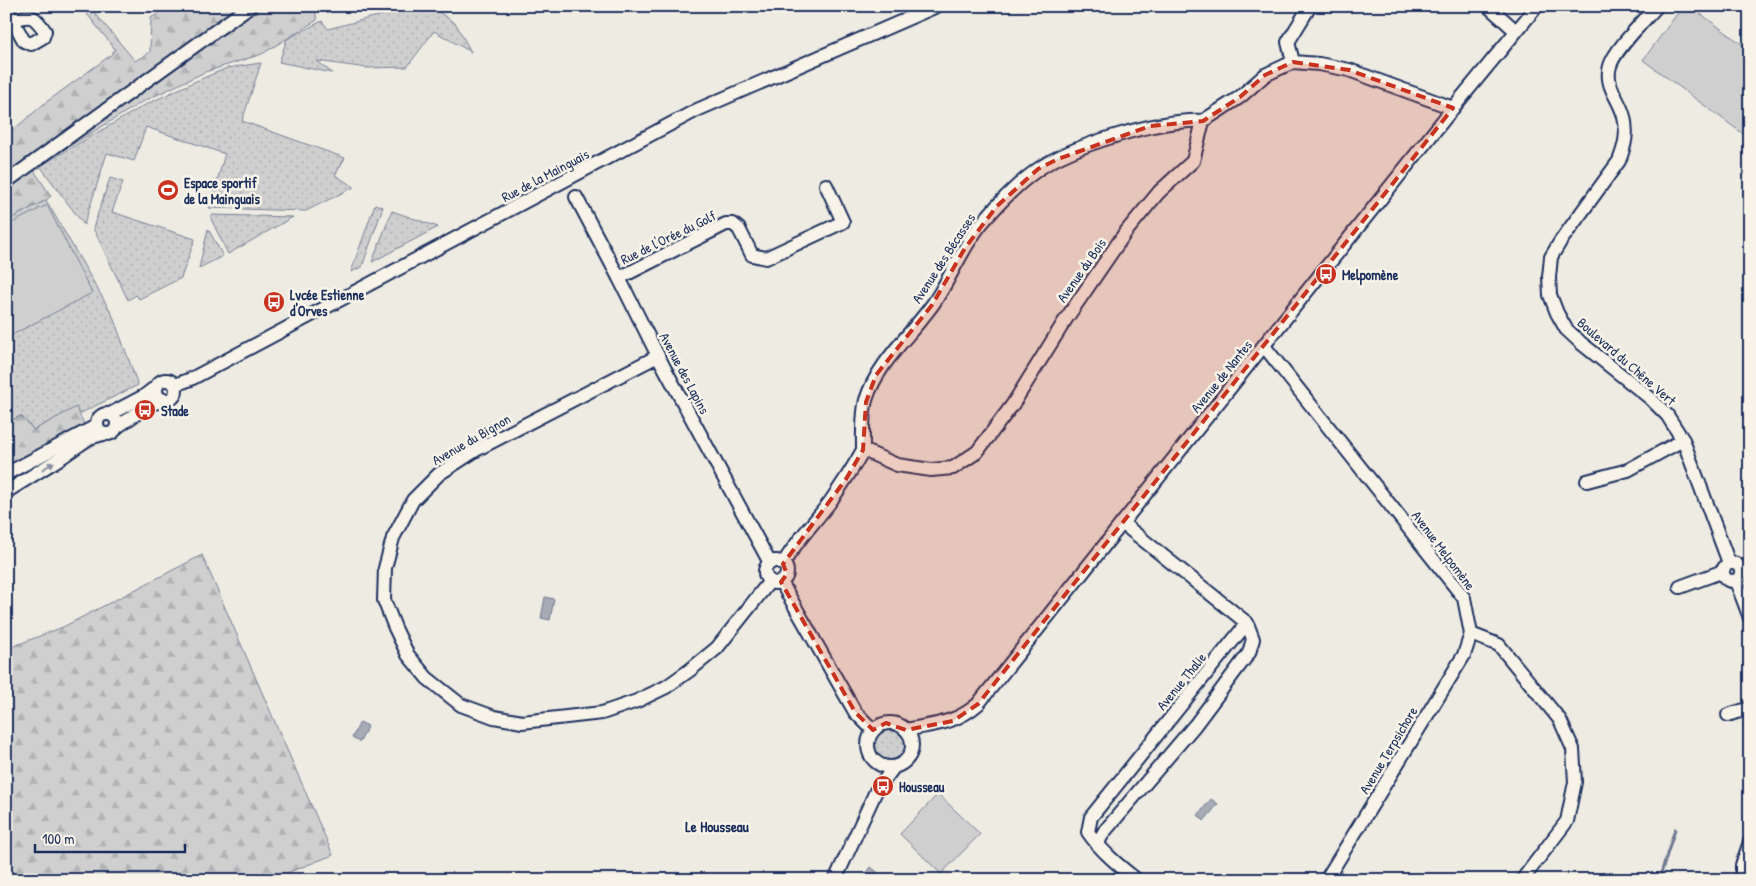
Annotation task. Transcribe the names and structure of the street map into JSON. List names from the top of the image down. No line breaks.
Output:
{"streets":{"street":["Rue de la Mainguais","Rue de l'Orée du Golf","Avenue des Bécasses","Avenue du Bois","Boulevard du Chêne Vert","Avenue des Lapins","Avenue de Nantes","Avenue du Bignon","Avenue Melpomène","Avenue Thalie","Avenue Terpsichore"]},"crossings":[["Rue de l'Orée du Golf","Avenue des Lapins"],["Avenue des Bécasses","Avenue du Bois"],["Avenue des Lapins","Avenue du Bignon"],["Avenue de Nantes","Avenue Melpomène"],["Avenue Melpomène","Avenue Terpsichore"]],"districts":["Le Housseau"],"places":{"sports":["Espace sportif de la Mainguais"],"bus stop":["Melpomène","Lycée Estienne d'Orves","Stade","Housseau"]},"scale_bar":"100 m"}
